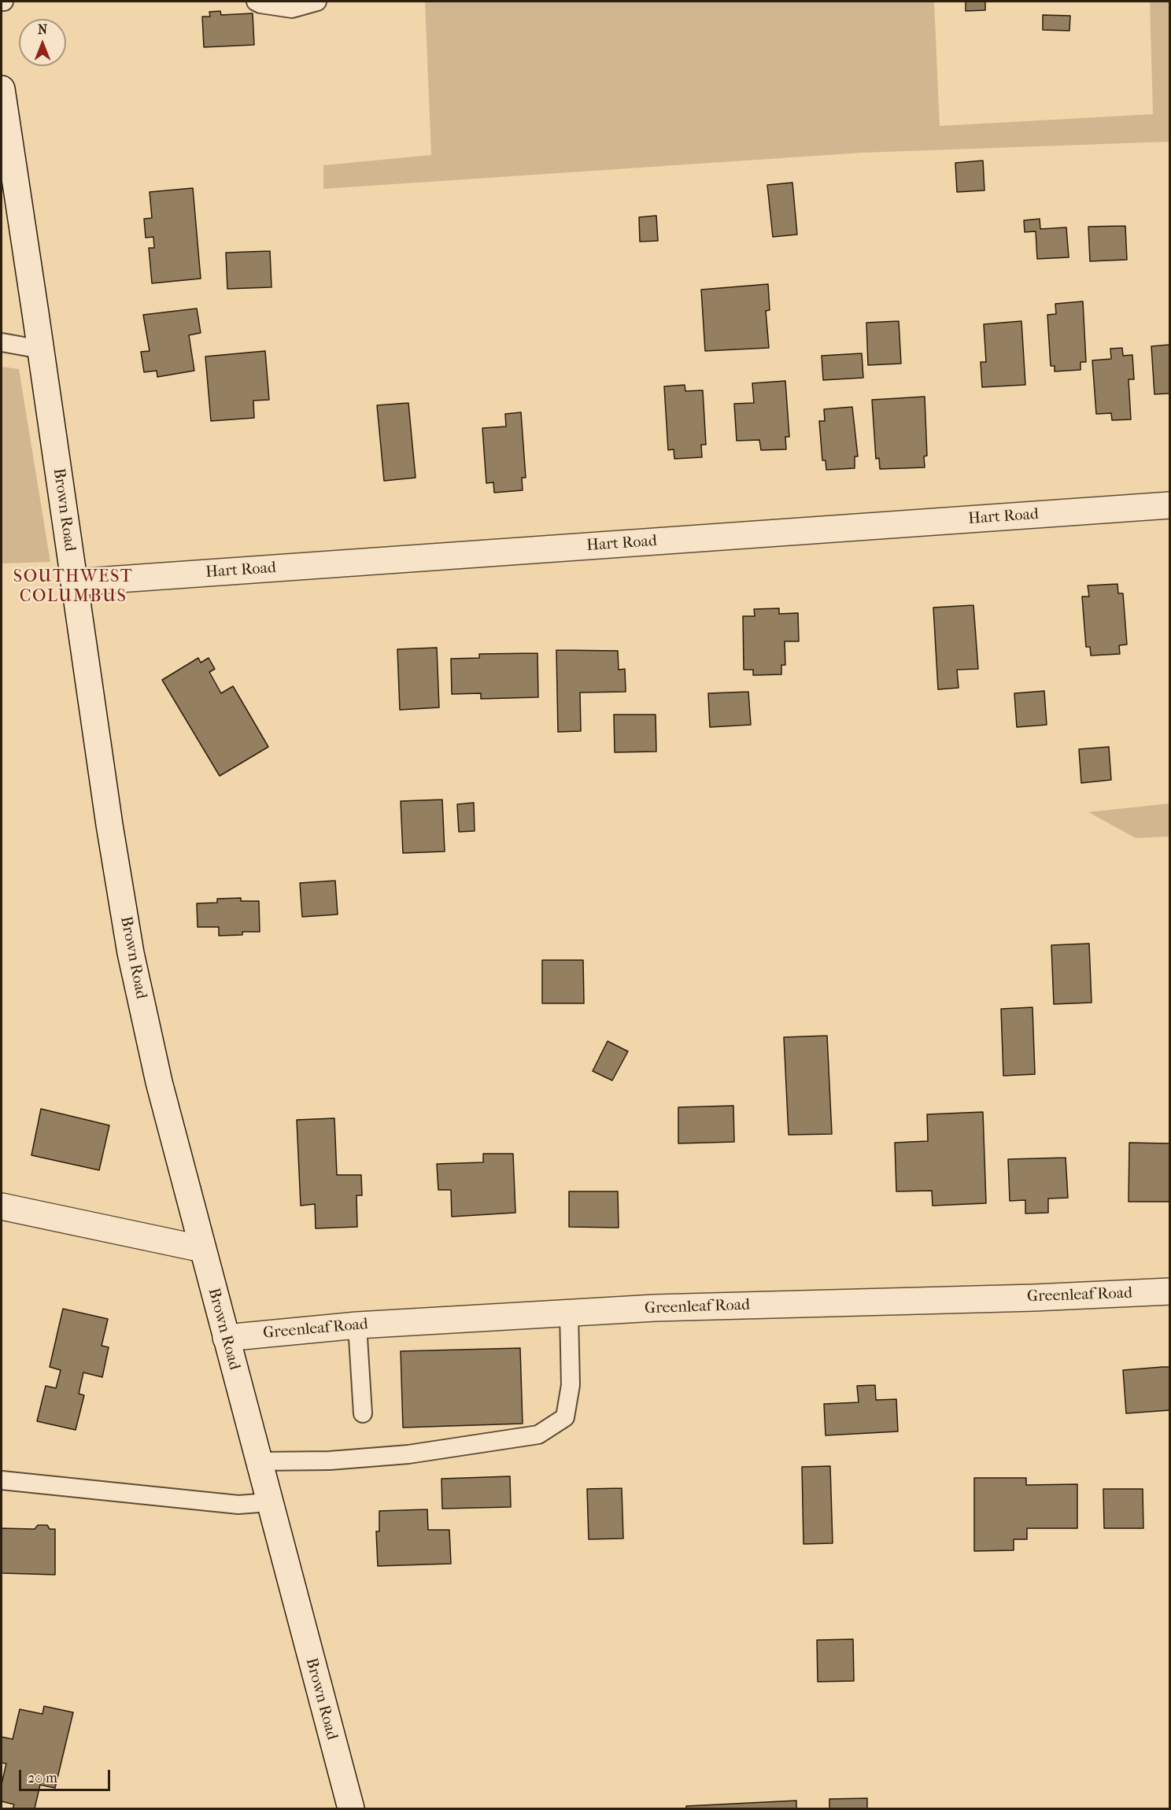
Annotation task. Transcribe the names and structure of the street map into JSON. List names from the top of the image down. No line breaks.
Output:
{"streets":{"street":["Brown Road","Hart Road","Greenleaf Road"]},"crossings":[["Brown Road","Hart Road"],["Brown Road","Greenleaf Road"]],"districts":["SOUTHWEST COLUMBUS"],"scale_bar":"20 m","north":"top"}
